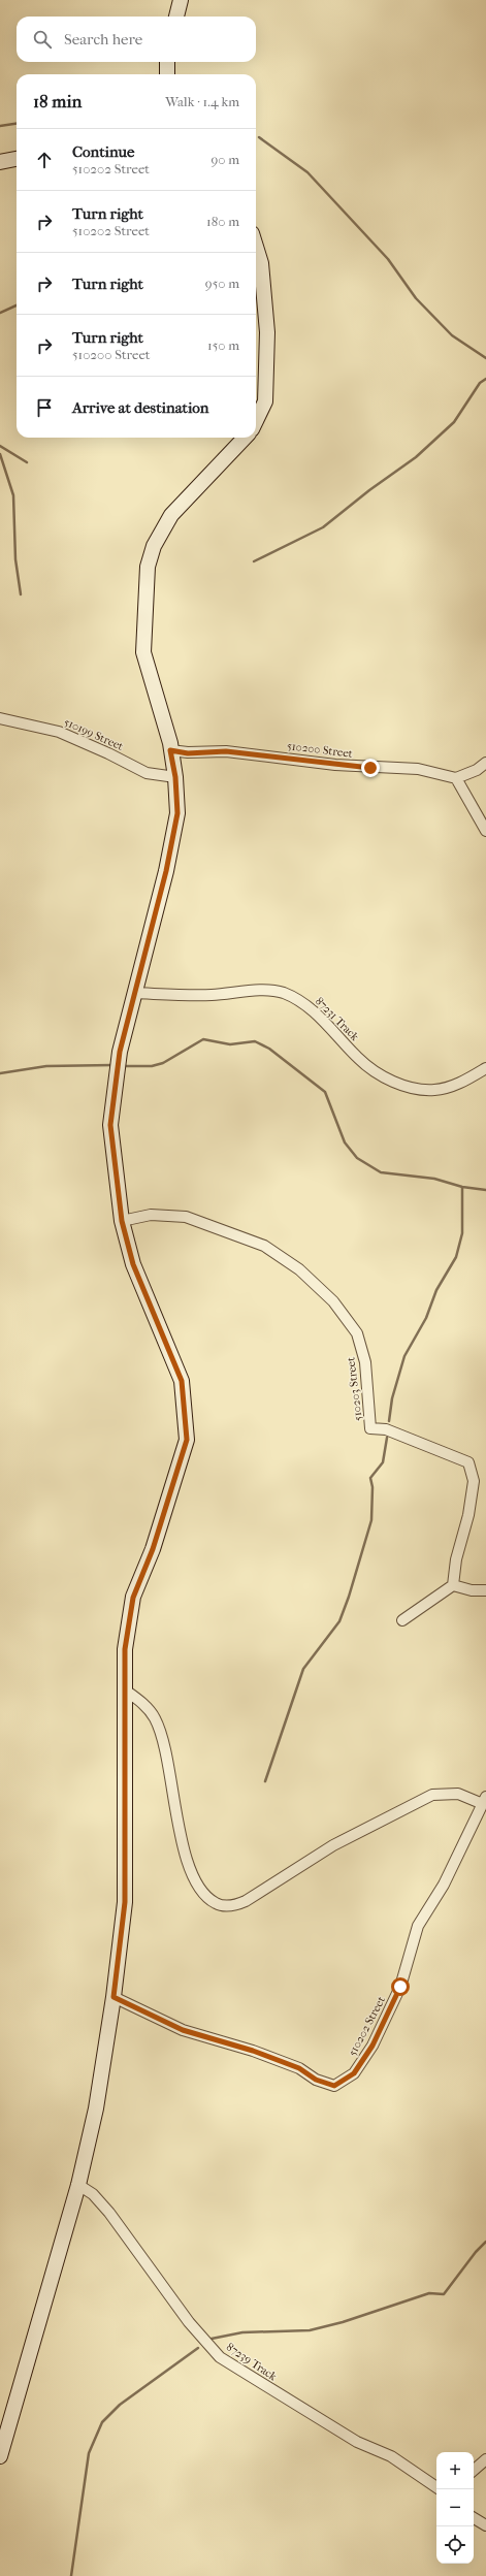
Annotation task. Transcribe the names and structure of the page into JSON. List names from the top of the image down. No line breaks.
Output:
{"streets":{"street":["510199 Street","510200 Street","87231 Track","510203 Street","510202 Street","87239 Track"]},"page":{"search":"Search here","heading":["18 min","Walk · 1.4 km"],"list":[["Continue","510202 Street","90 m"],["Turn right","510202 Street","180 m"],["Turn right","950 m"],["Turn right","510200 Street","150 m"],"Arrive at destination"],"map_buttons":["+","−"]}}
